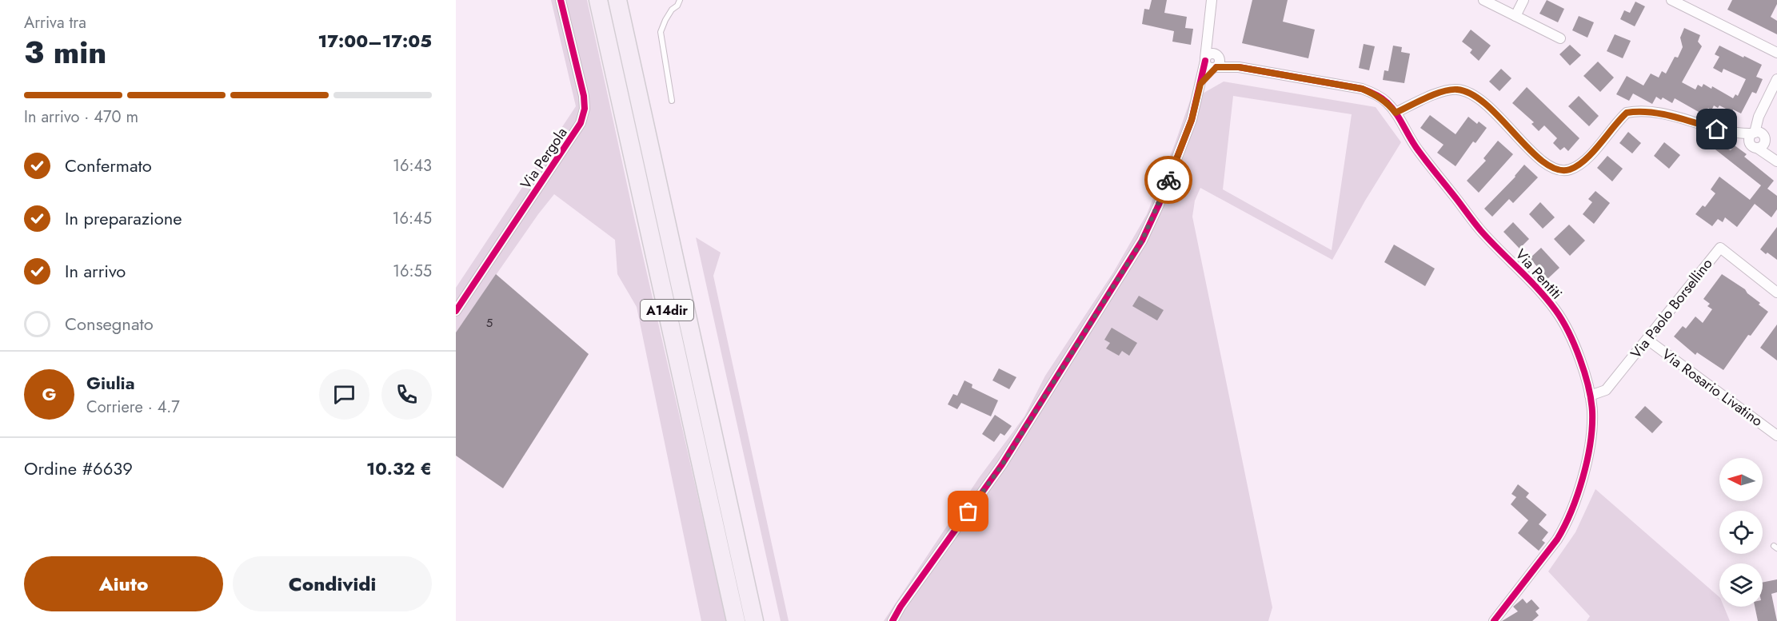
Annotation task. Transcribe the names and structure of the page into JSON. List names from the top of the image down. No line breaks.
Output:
{"streets":{"highway":["A14dir"],"street":["Via Pergola","Via Pentiti","Via Paolo Borsellino","Via Rosario Livatino"]},"crossings":[["Via Pentiti","Via Paolo Borsellino"],["Via Paolo Borsellino","Via Rosario Livatino"]],"house_numbers":["5"],"north":"left","page":{"heading":["3 min","Arriva tra","17:00–17:05"],"panel":["Giulia","Corriere · 4.7","Ordine #6639","10.32 €"],"bar":"In arrivo · 470 m","list":[["Confermato","16:43"],["In preparazione","16:45"],["In arrivo","16:55"],"Consegnato"],"round":"G","buttons":["Aiuto","Condividi"]}}
